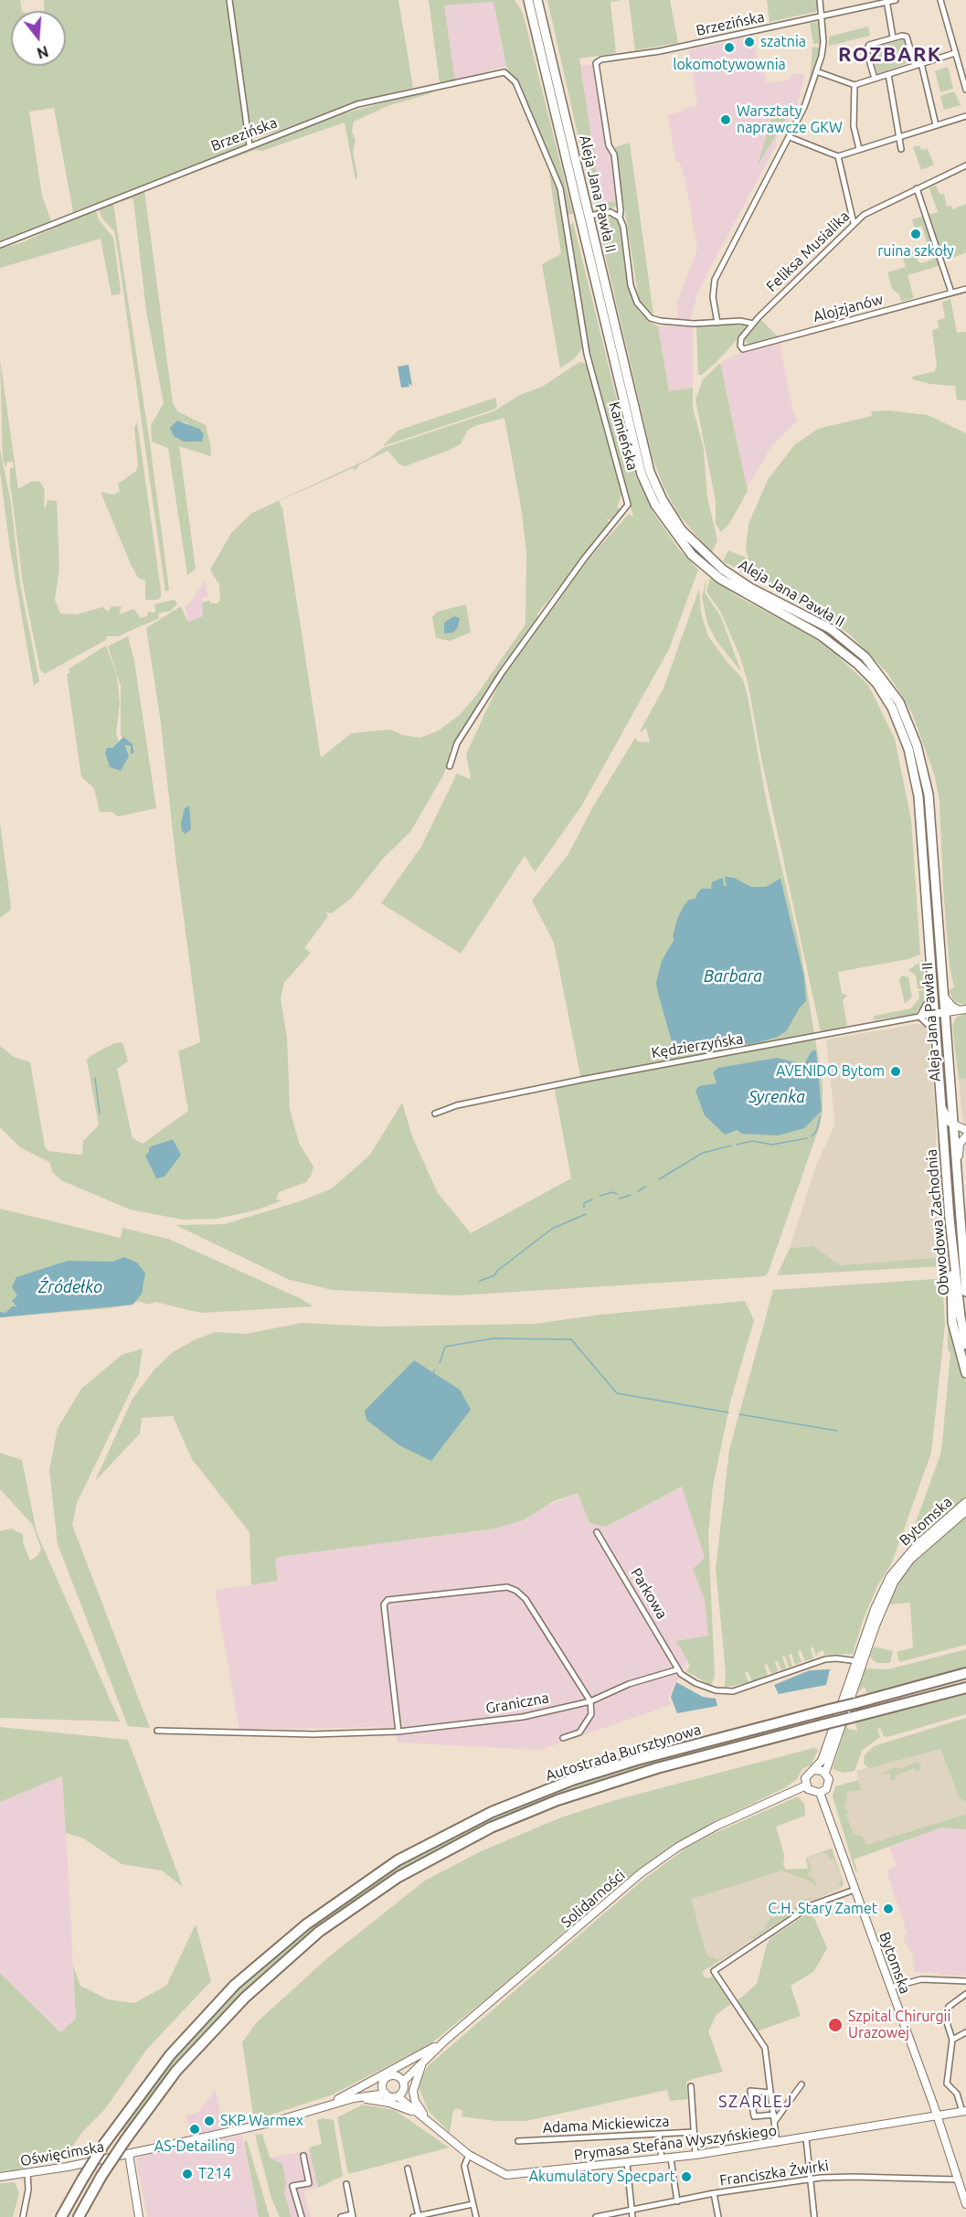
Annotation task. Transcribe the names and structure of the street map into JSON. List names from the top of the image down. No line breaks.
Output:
{"streets":{"highway":["Autostrada Bursztynowa"],"main road":["Aleja Jana Pawła II","Obwodowa Zachodnia"],"street":["Brzezińska","Feliksa Musialika","Alojzjanów","Kamieńska","Kędzierzyńska","Bytomska","Parkowa","Graniczna","Solidarności","Adama Mickiewicza","Prymasa Stefana Wyszyńskiego","Oświęcimska","Franciszka Żwirki"]},"crossings":[["Brzezińska","Kamieńska"],["Aleja Jana Pawła II","Kędzierzyńska"],["Aleja Jana Pawła II","Obwodowa Zachodnia"],["Feliksa Musialika","Alojzjanów"],["Bytomska","Solidarności"],["Bytomska","Prymasa Stefana Wyszyńskiego"],["Bytomska","Franciszka Żwirki"],["Parkowa","Graniczna"],["Solidarności","Prymasa Stefana Wyszyńskiego"]],"districts":["ROZBARK","SZARLEJ"],"water":["Barbara","Syrenka","Źródełko"],"places":["szatnia","lokomotywownia","Warsztaty naprawcze GKW","ruina szkoły","AVENIDO Bytom","C.H. Stary Zamet","Szpital Chirurgii Urazowej","SKP Warmex","AS-Detailing","T214","Akumulatory Specpart"],"north":"bottom"}
